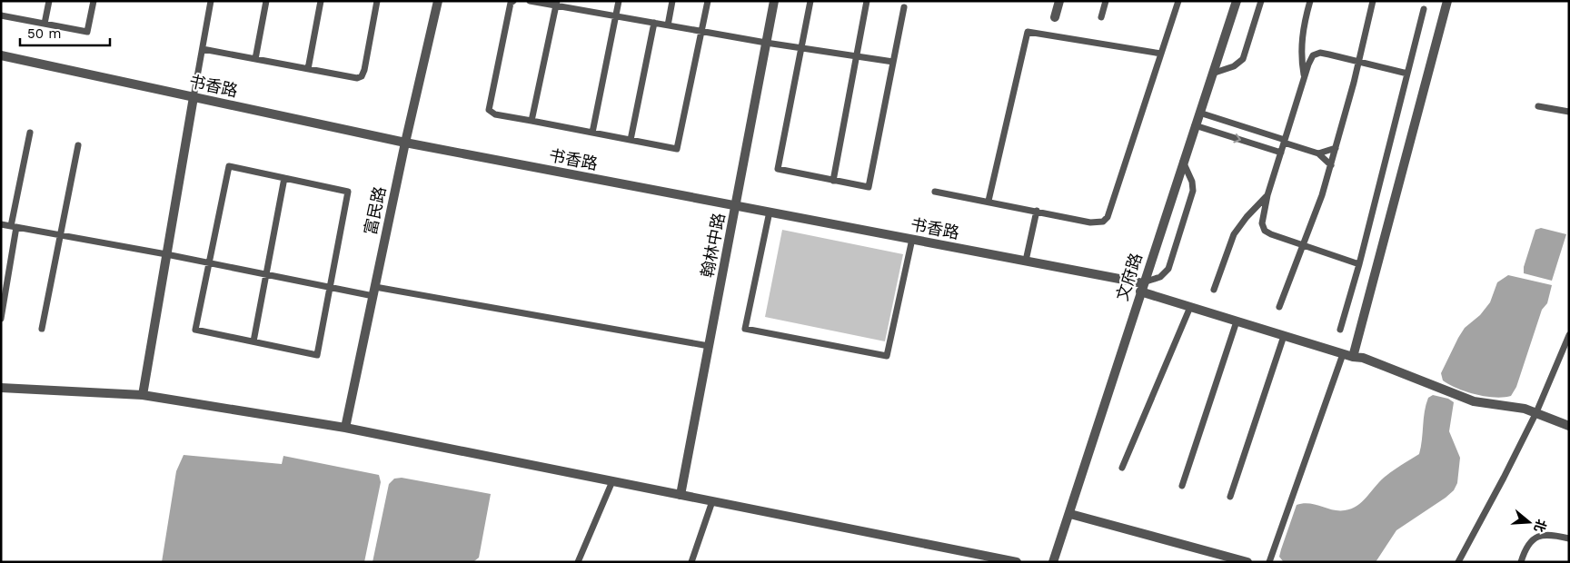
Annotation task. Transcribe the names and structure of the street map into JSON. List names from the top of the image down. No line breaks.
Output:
{"streets":{"street":["书香路","富民路","翰林中路","文府路"]},"crossings":[["书香路","富民路"],["书香路","翰林中路"],["书香路","文府路"]],"scale_bar":"50 m","north":"right"}
